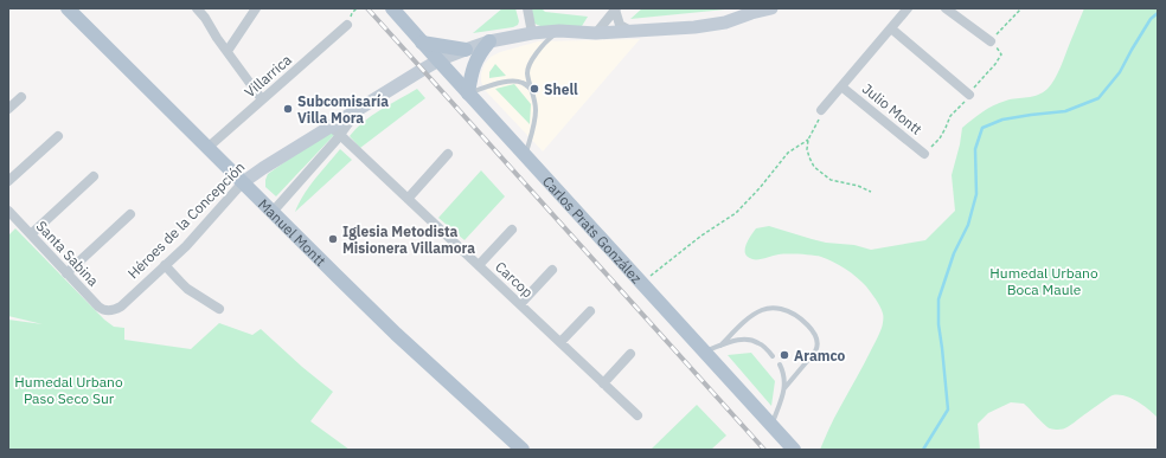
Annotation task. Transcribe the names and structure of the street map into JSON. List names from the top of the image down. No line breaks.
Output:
{"streets":{"main road":["Carlos Prats González","Manuel Montt"],"street":["Villarrica","Julio Montt","Héroes de la Concepción","Santa Sabina","Carcop"]},"crossings":[["Villarrica","Manuel Montt"],["Héroes de la Concepción","Carlos Prats González"],["Héroes de la Concepción","Manuel Montt"],["Héroes de la Concepción","Santa Sabina"],["Héroes de la Concepción","Carcop"]],"parks":["Humedal Urbano Boca Maule","Humedal Urbano Paso Seco Sur"],"places":["Shell","Subcomisaría Villa Mora","Iglesia Metodista Misionera Villamora","Aramco"]}
